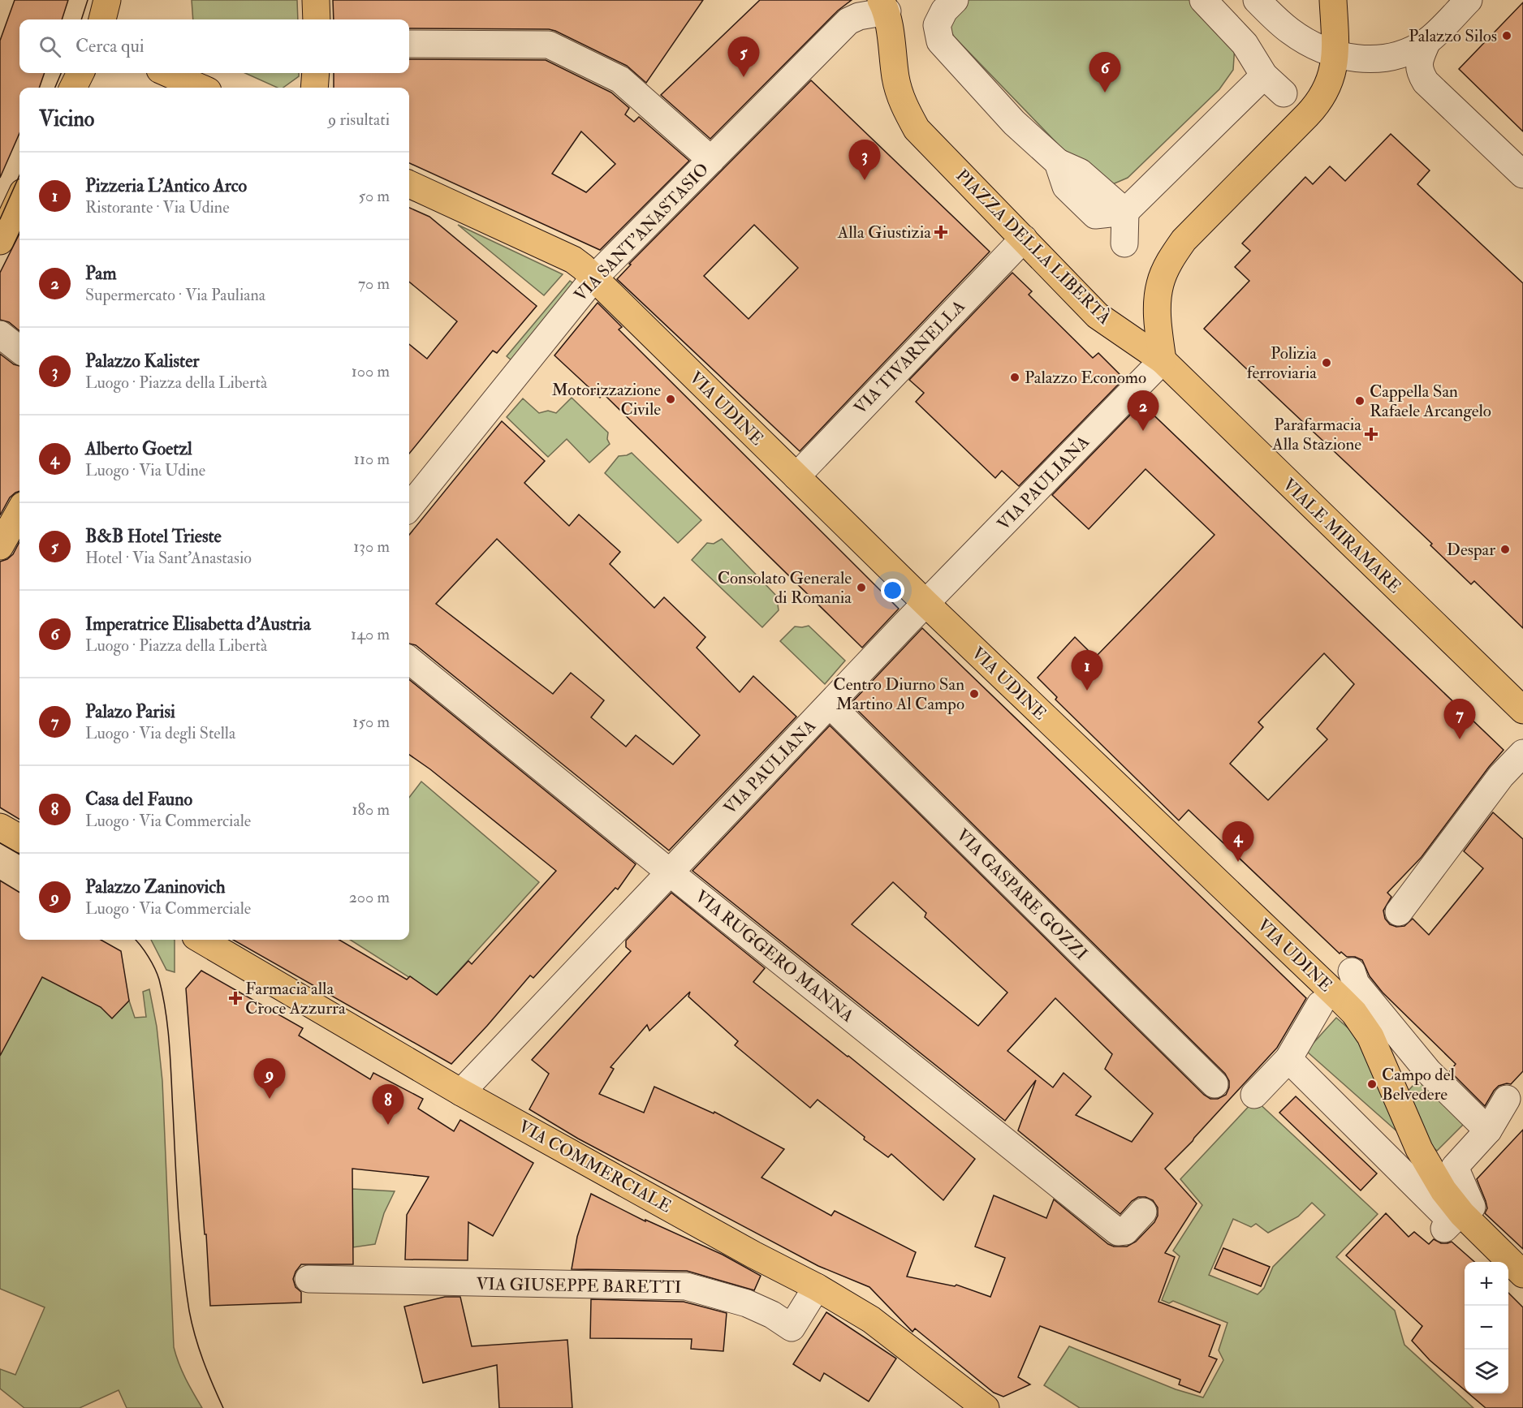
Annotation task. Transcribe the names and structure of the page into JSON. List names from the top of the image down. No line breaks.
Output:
{"streets":{"main road":["PIAZZA DELLA LIBERTÀ","VIA UDINE","VIALE MIRAMARE","VIA COMMERCIALE"],"street":["VIA SANT'ANASTASIO","VIA TIVARNELLA","VIA PAULIANA","VIA GASPARE GOZZI","VIA RUGGERO MANNA","VIA GIUSEPPE BARETTI"]},"crossings":[["VIA SANT'ANASTASIO","PIAZZA DELLA LIBERTÀ"],["VIA SANT'ANASTASIO","VIA UDINE"],["PIAZZA DELLA LIBERTÀ","VIA TIVARNELLA"],["PIAZZA DELLA LIBERTÀ","VIA PAULIANA"],["PIAZZA DELLA LIBERTÀ","VIALE MIRAMARE"],["VIA TIVARNELLA","VIA UDINE"],["VIA UDINE","VIA PAULIANA"],["VIA PAULIANA","VIALE MIRAMARE"],["VIA PAULIANA","VIA GASPARE GOZZI"],["VIA PAULIANA","VIA RUGGERO MANNA"],["VIA PAULIANA","VIA COMMERCIALE"],["VIA COMMERCIALE","VIA GIUSEPPE BARETTI"]],"places":{"other":["Palazzo Silos","Polizia ferroviaria","Palazzo Economo","Motorizzazione Civile","Cappella San Rafaele Arcangelo","Despar","Consolato Generale di Romania","Centro Diurno San Martino Al Campo","Campo del Belvedere"],"health":["Alla Giustizia","Parafarmacia Alla Stazione","Farmacia alla Croce Azzurra"]},"page":{"search":"Cerca qui","pins":["5","6","3","2","1","7","4","9","8"],"heading":["Vicino","9 risultati"],"list":[{"mark":"1","name":"Pizzeria L'Antico Arco","note":"Ristorante · Via Udine","value":"50 m"},{"mark":"2","name":"Pam","note":"Supermercato · Via Pauliana","value":"70 m"},{"mark":"3","name":"Palazzo Kalister","note":"Luogo · Piazza della Libertà","value":"100 m"},{"mark":"4","name":"Alberto Goetzl","note":"Luogo · Via Udine","value":"110 m"},{"mark":"5","name":"B&B Hotel Trieste","note":"Hotel · Via Sant'Anastasio","value":"130 m"},{"mark":"6","name":"Imperatrice Elisabetta d'Austria","note":"Luogo · Piazza della Libertà","value":"140 m"},{"mark":"7","name":"Palazo Parisi","note":"Luogo · Via degli Stella","value":"150 m"},{"mark":"8","name":"Casa del Fauno","note":"Luogo · Via Commerciale","value":"180 m"},{"mark":"9","name":"Palazzo Zaninovich","note":"Luogo · Via Commerciale","value":"200 m"}],"map_buttons":["+","−"]}}
